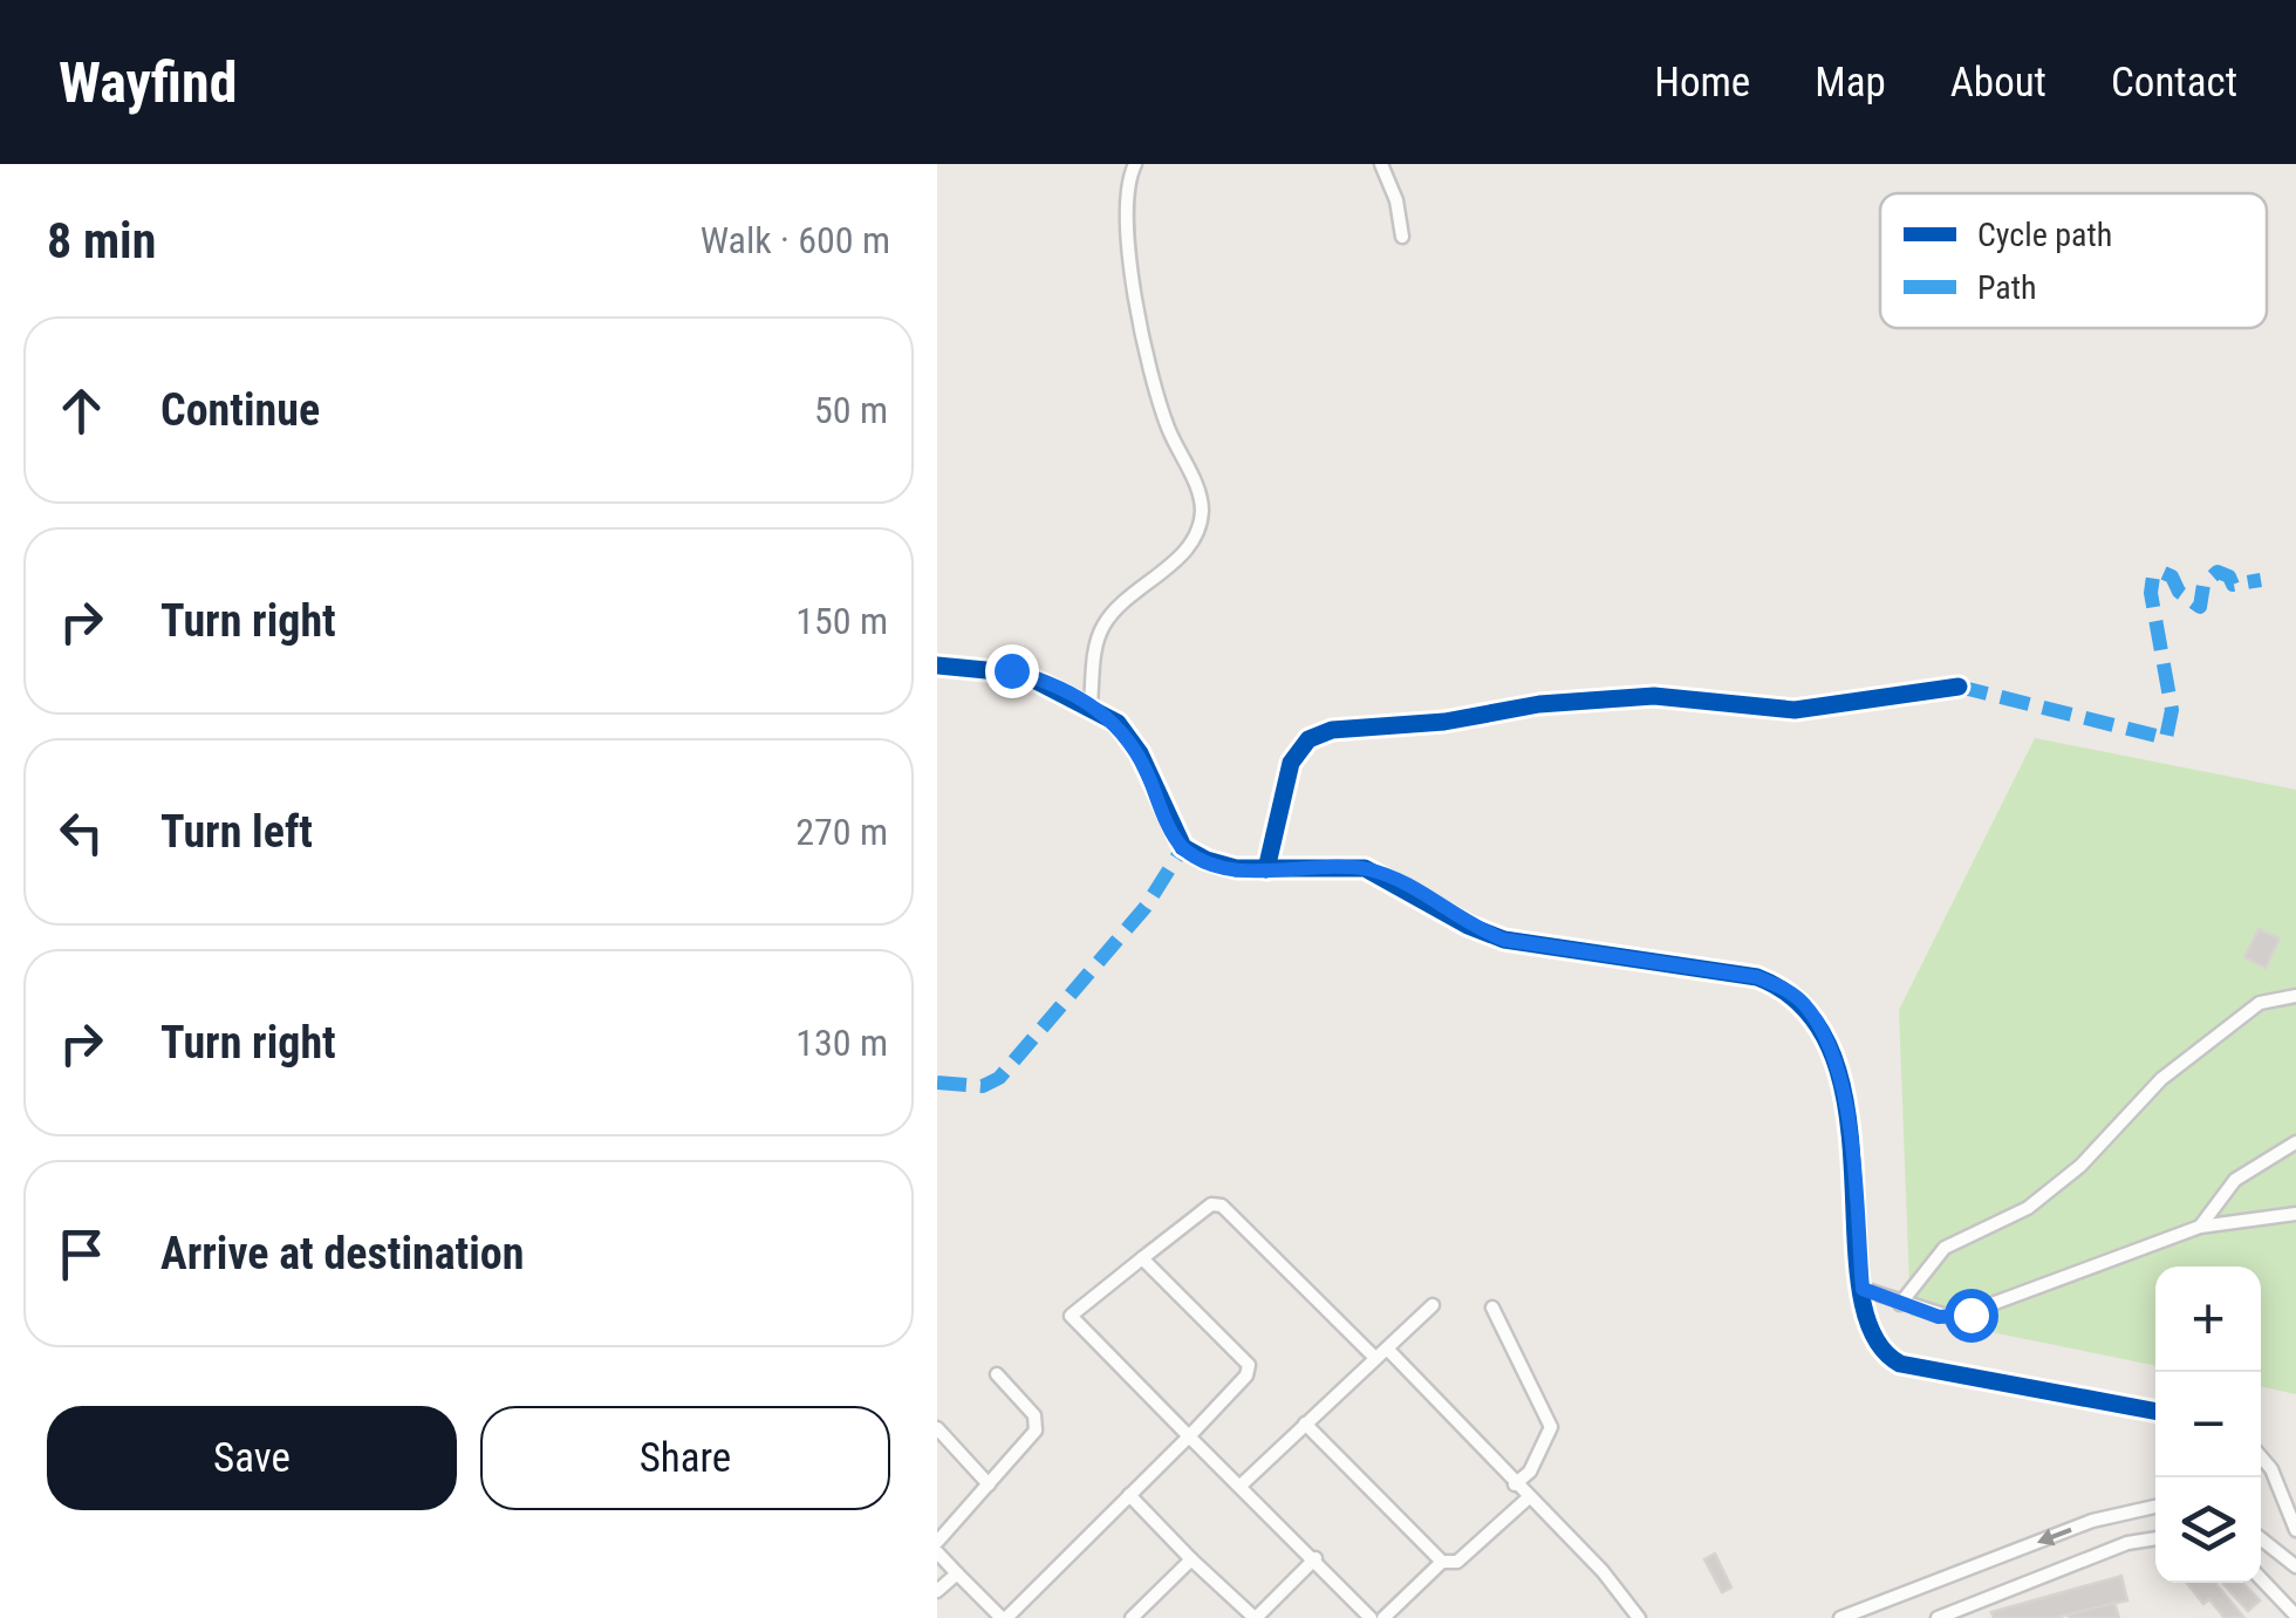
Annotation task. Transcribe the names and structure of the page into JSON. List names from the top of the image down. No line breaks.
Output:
{"legend":["Cycle path","Path"],"page":{"header":"Wayfind","nav":["Home","Map","About","Contact"],"heading":["8 min","Walk · 600 m"],"list":[["Continue","50 m"],["Turn right","150 m"],["Turn left","270 m"],["Turn right","130 m"],"Arrive at destination"],"map_buttons":["+","−"],"buttons":["Save","Share"]}}
